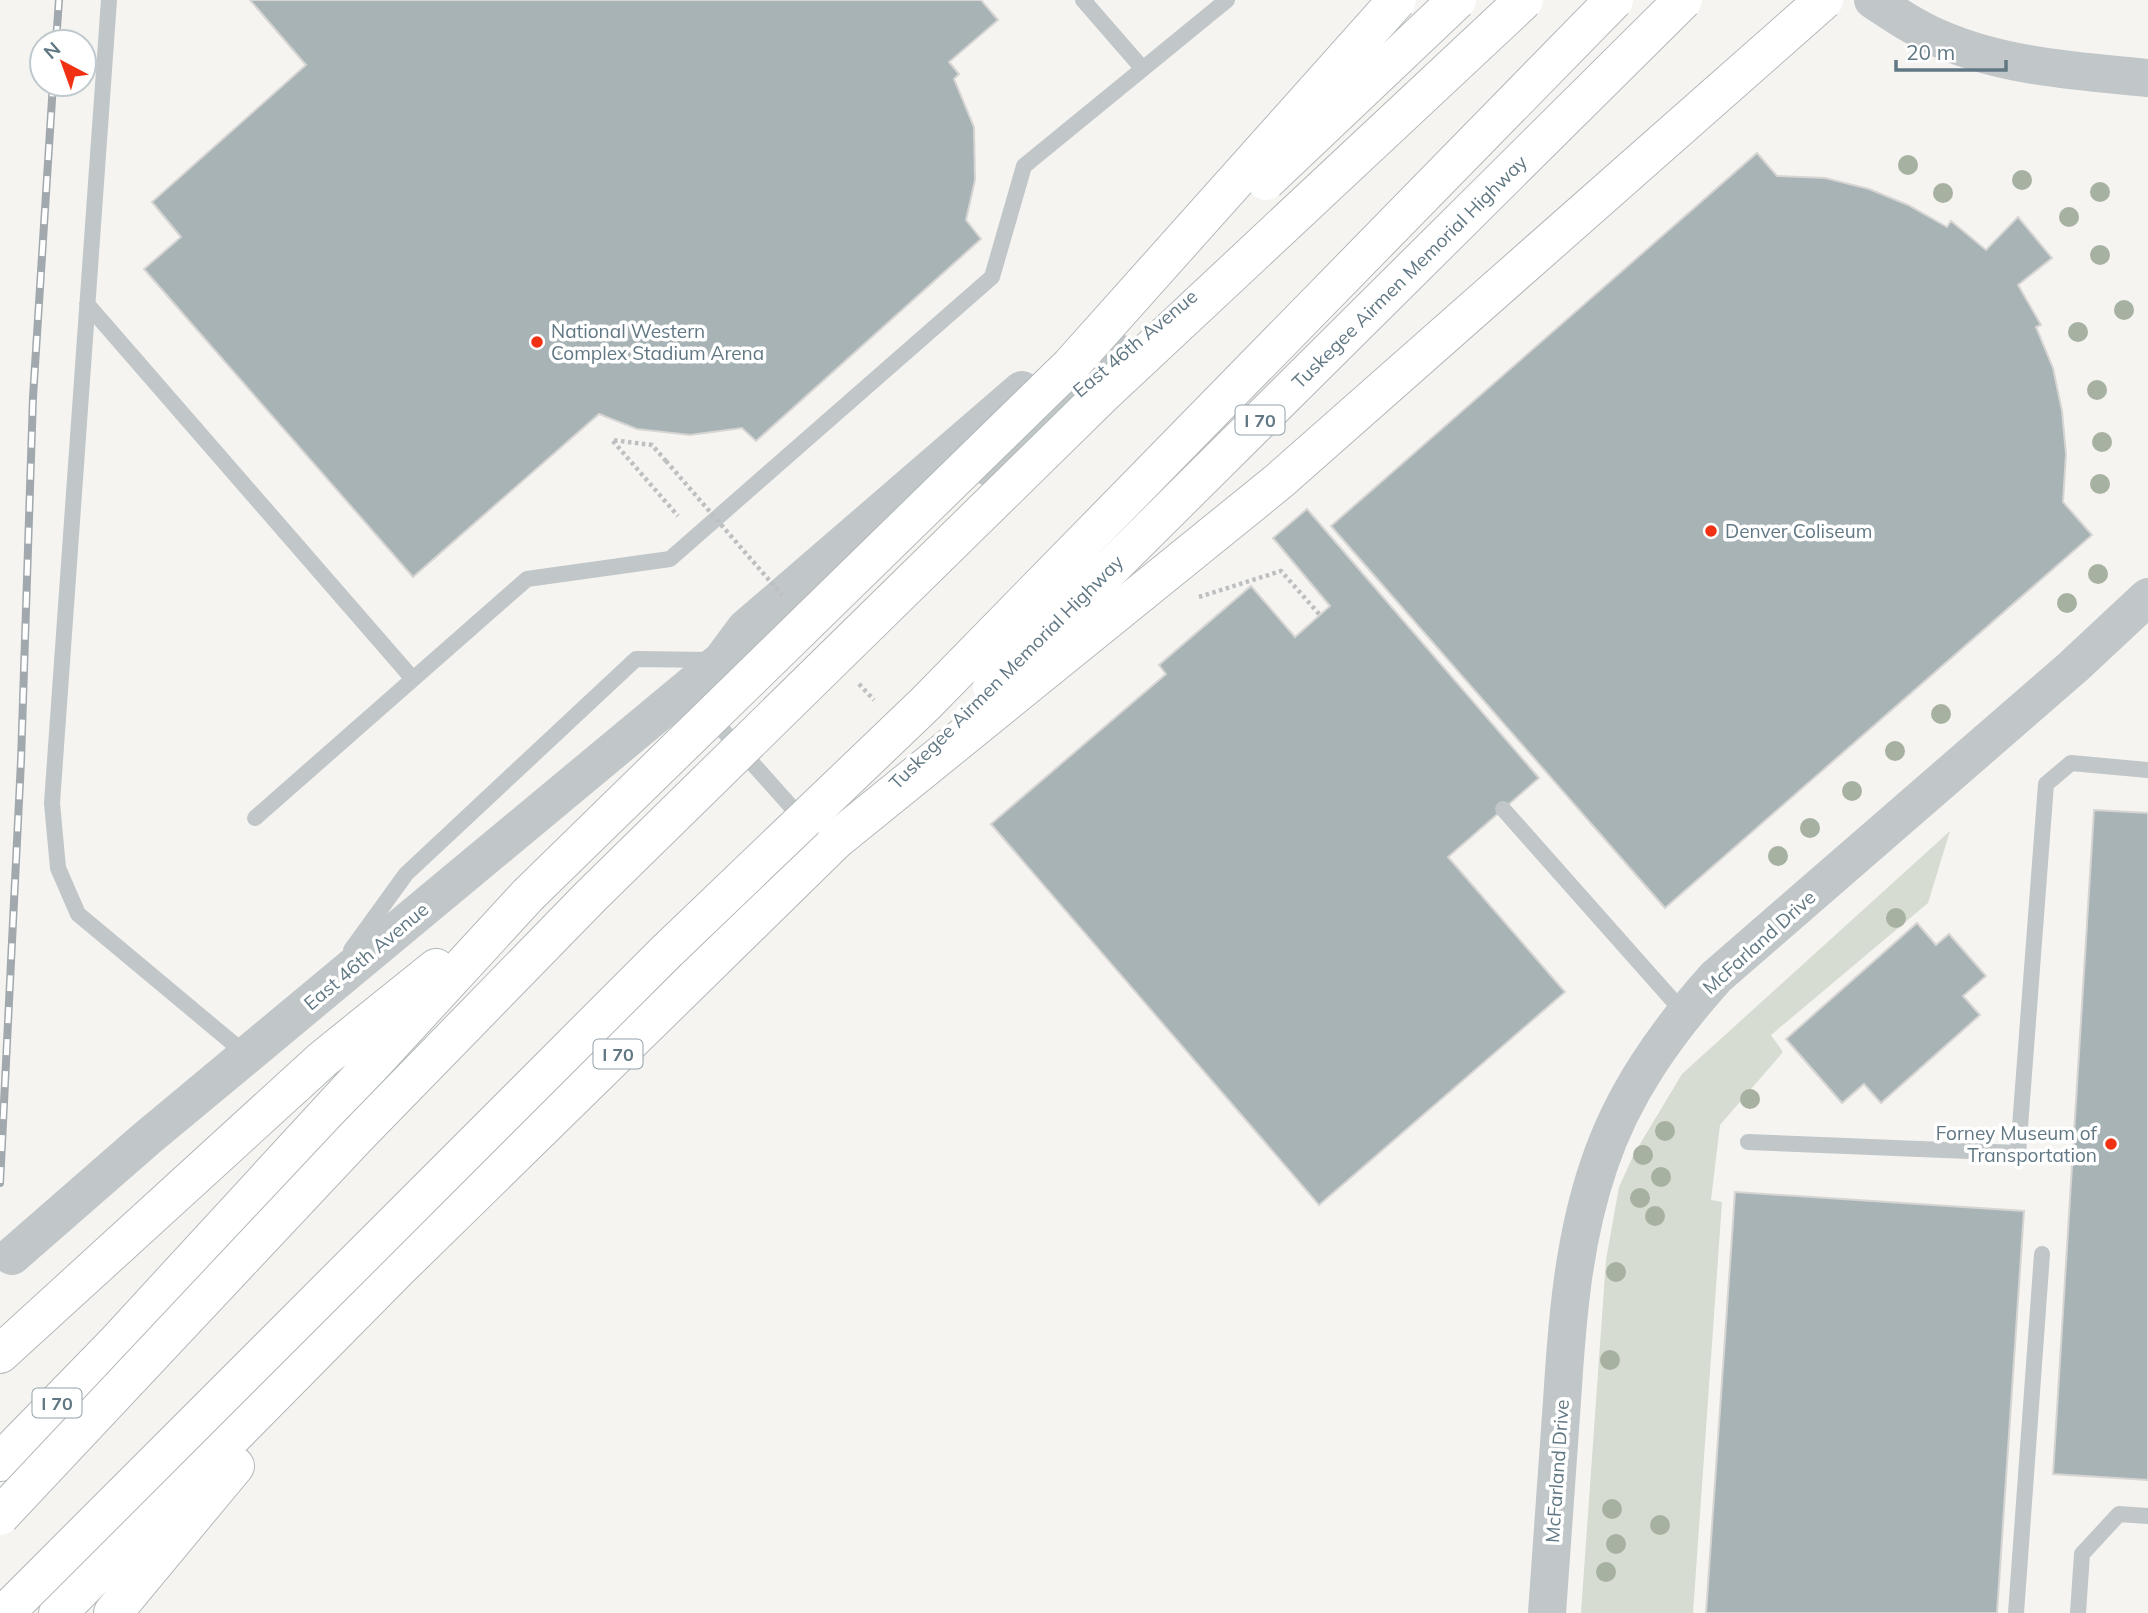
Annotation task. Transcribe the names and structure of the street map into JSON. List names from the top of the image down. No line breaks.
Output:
{"streets":{"highway":["Tuskegee Airmen Memorial Highway","I 70"],"street":["East 46th Avenue","McFarland Drive"]},"crossings":[["Tuskegee Airmen Memorial Highway","I 70"]],"places":["National Western Complex Stadium Arena","Denver Coliseum","Forney Museum of Transportation"],"scale_bar":"20 m","north":"top left"}
